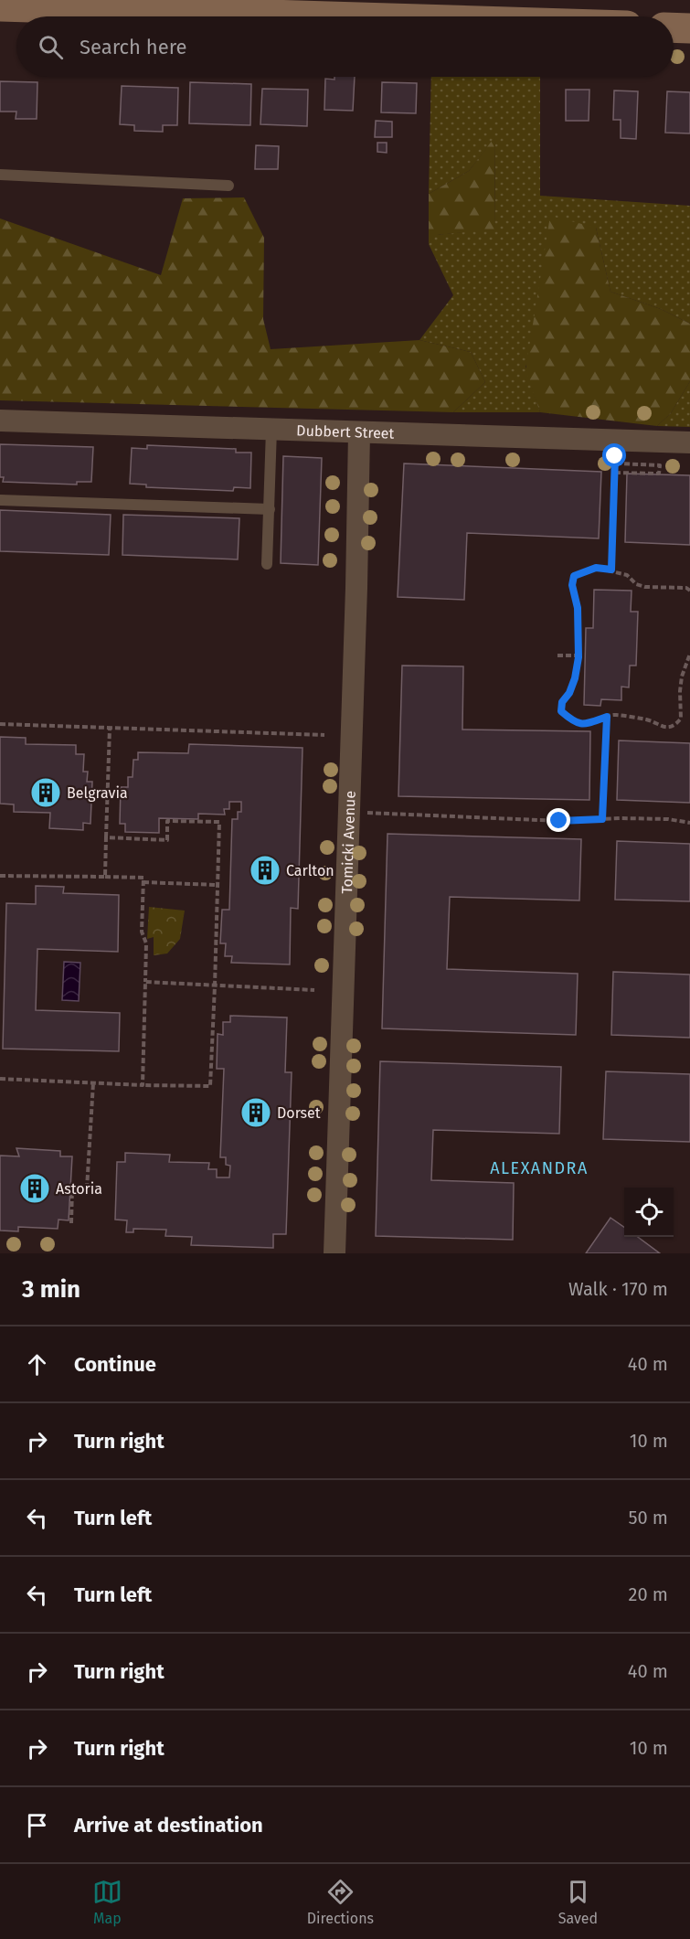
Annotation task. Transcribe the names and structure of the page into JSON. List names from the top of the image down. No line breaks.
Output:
{"streets":{"street":["Dubbert Street","Tomicki Avenue"]},"crossings":[["Dubbert Street","Tomicki Avenue"]],"districts":["ALEXANDRA"],"places":{"building":["Belgravia","Carlton","Dorset","Astoria"]},"page":{"search":"Search here","heading":["3 min","Walk · 170 m"],"list":[["Continue","40 m"],["Turn right","10 m"],["Turn left","50 m"],["Turn left","20 m"],["Turn right","40 m"],["Turn right","10 m"],"Arrive at destination"],"nav":["Map","Directions","Saved"]}}
